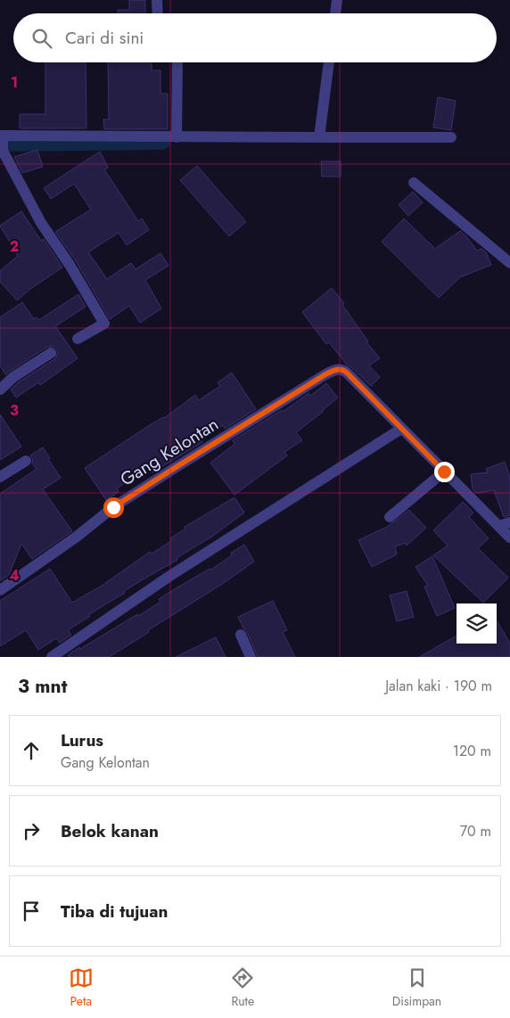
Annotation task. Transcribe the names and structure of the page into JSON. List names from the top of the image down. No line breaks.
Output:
{"streets":{"street":["Gang Kelontan"]},"page":{"search":"Cari di sini","heading":["3 mnt","Jalan kaki · 190 m"],"list":[["Lurus","Gang Kelontan","120 m"],["Belok kanan","70 m"],"Tiba di tujuan"],"nav":["Peta","Rute","Disimpan"]},"grid":{"rows":["1","2","3","4"]}}
